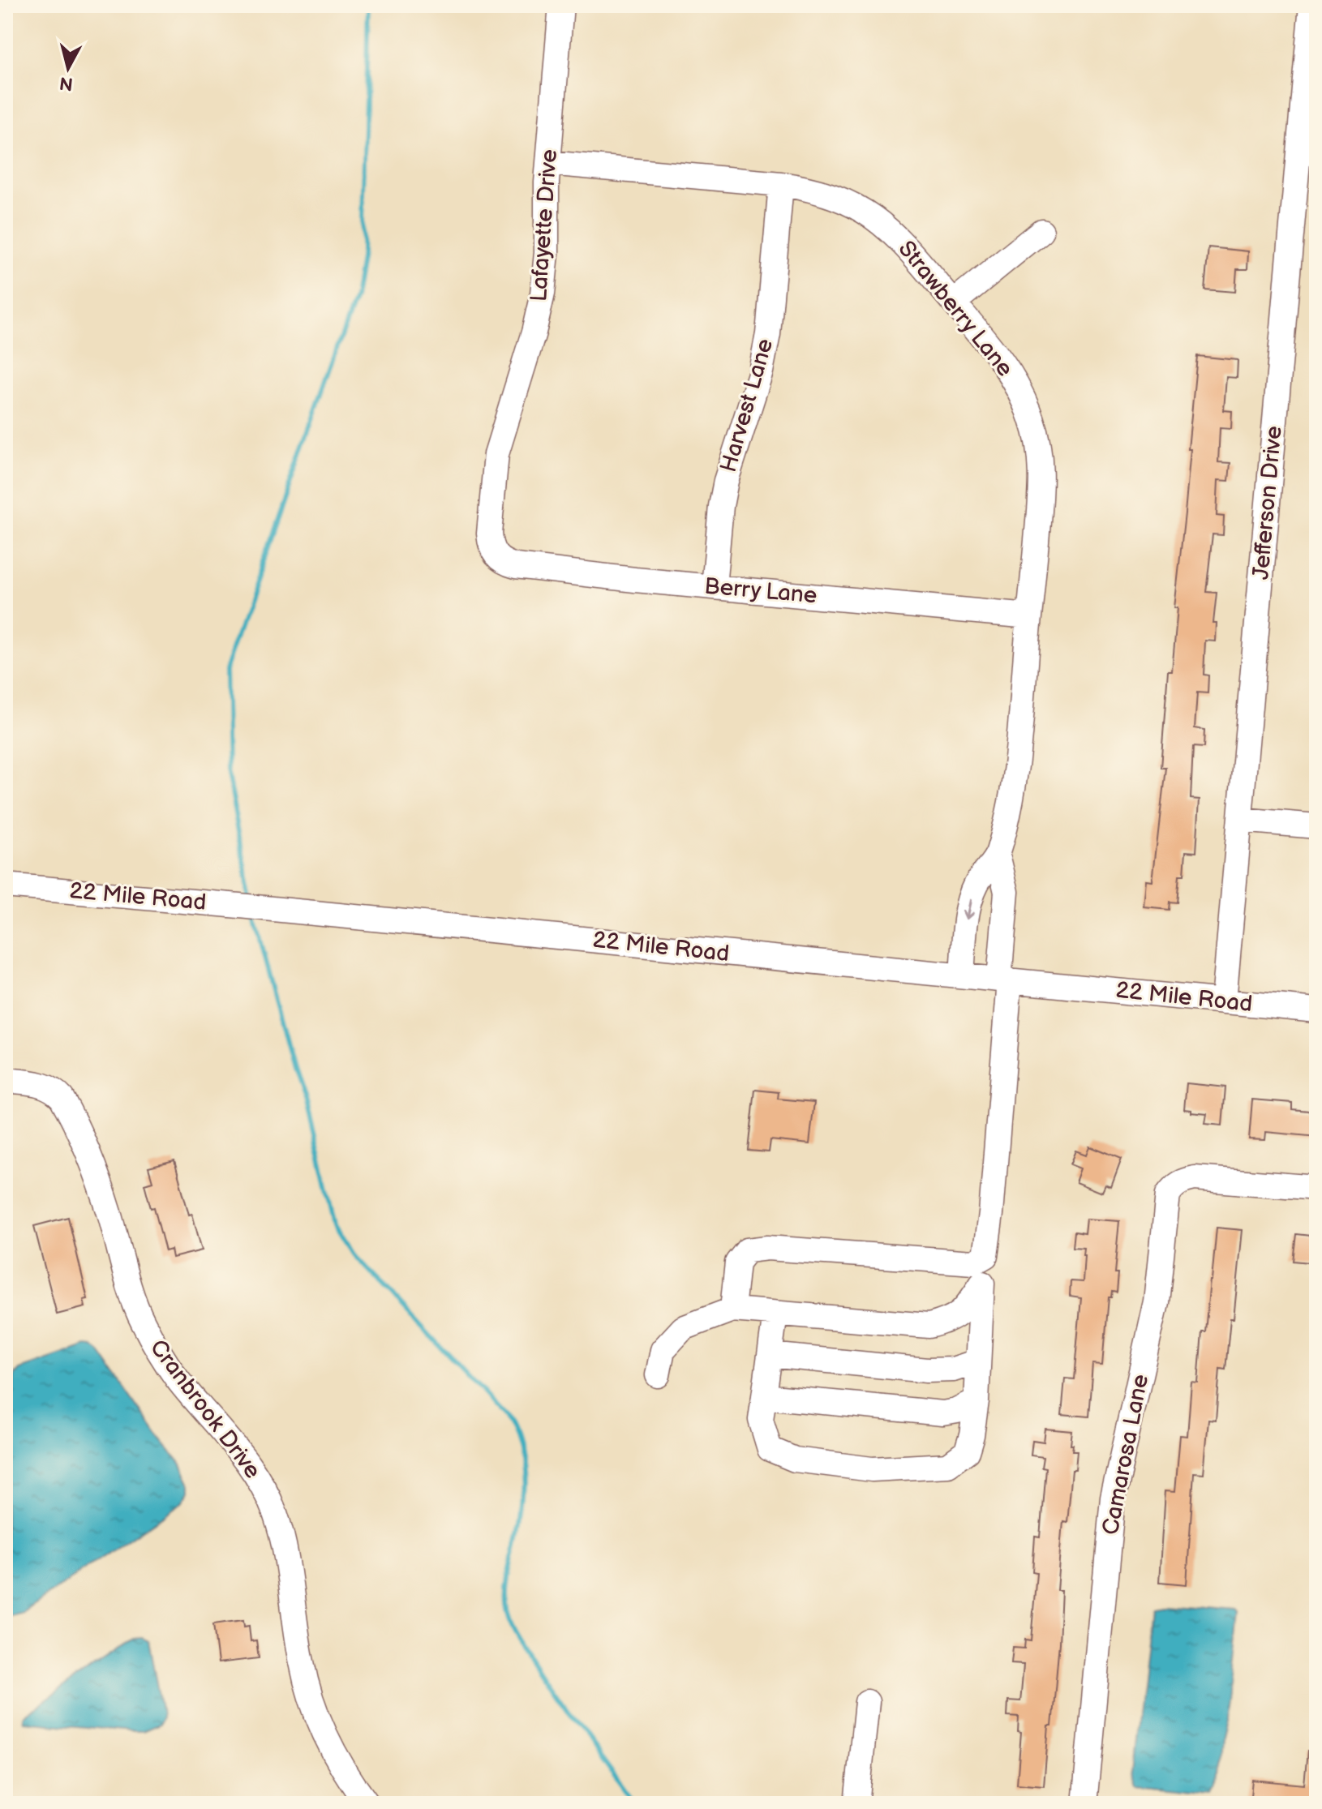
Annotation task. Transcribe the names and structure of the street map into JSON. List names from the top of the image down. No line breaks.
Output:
{"streets":{"street":["Lafayette Drive","Strawberry Lane","Harvest Lane","Jefferson Drive","Berry Lane","22 Mile Road","Cranbrook Drive","Camarosa Lane"]},"crossings":[["Lafayette Drive","Strawberry Lane"],["Lafayette Drive","Berry Lane"],["Strawberry Lane","Harvest Lane"],["Strawberry Lane","Berry Lane"],["Strawberry Lane","22 Mile Road"],["Harvest Lane","Berry Lane"],["Jefferson Drive","22 Mile Road"]],"north":"bottom"}
